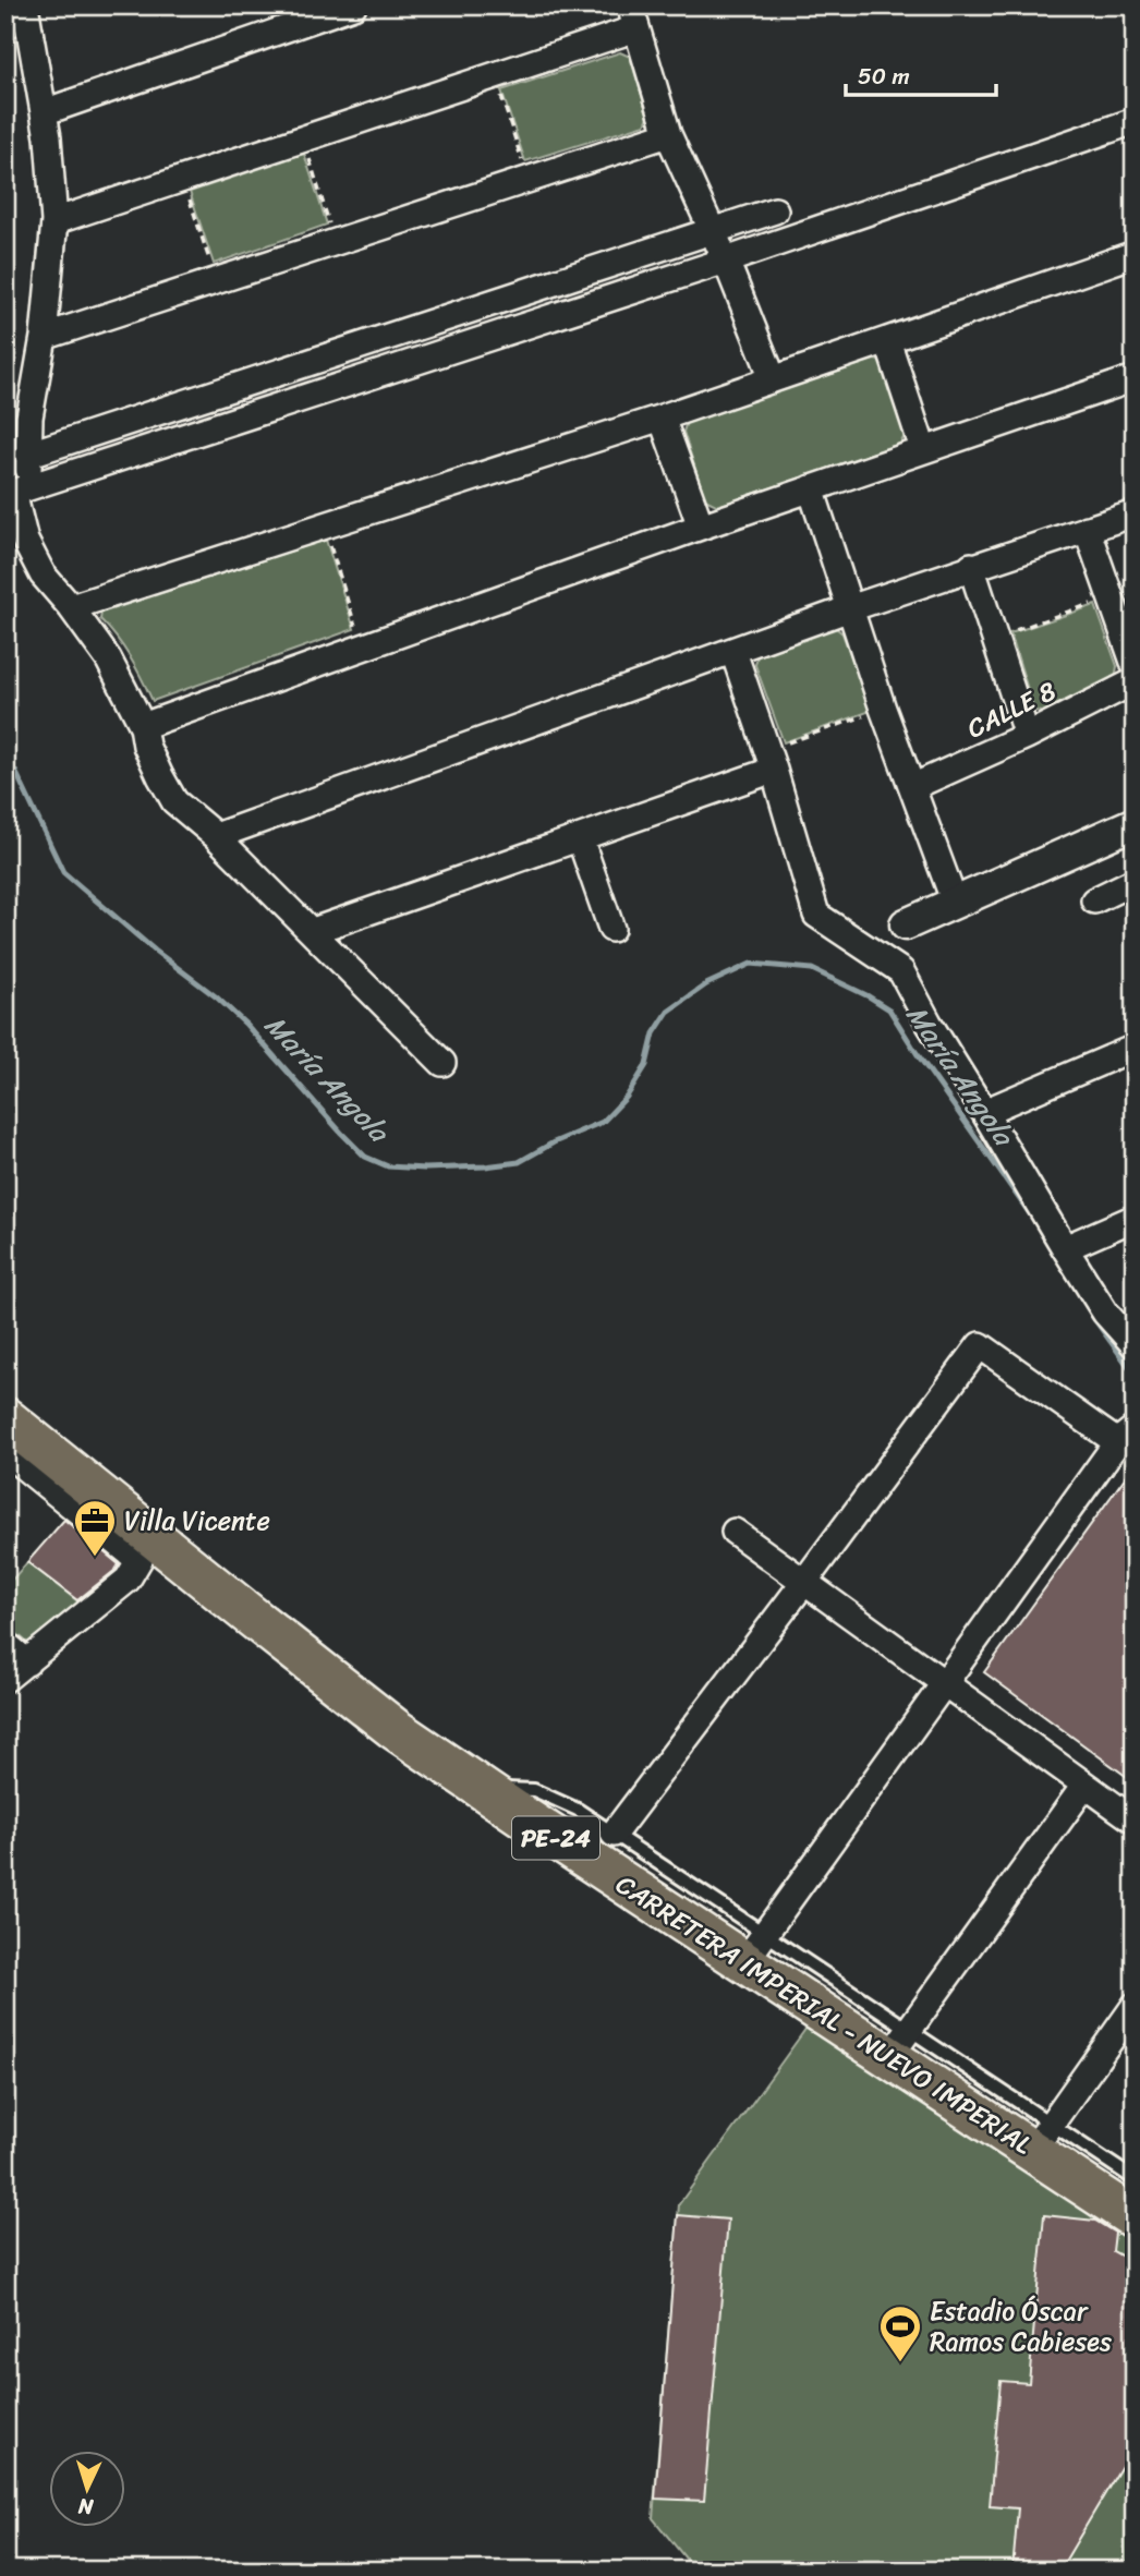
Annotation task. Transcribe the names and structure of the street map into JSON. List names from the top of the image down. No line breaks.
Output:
{"streets":{"highway":["PE-24","CARRETERA IMPERIAL - NUEVO IMPERIAL"],"street":["CALLE 8"]},"water":["María Angola"],"places":{"office":["Villa Vicente"],"sports":["Estadio Óscar Ramos Cabieses"]},"scale_bar":"50 m","north":"bottom"}
